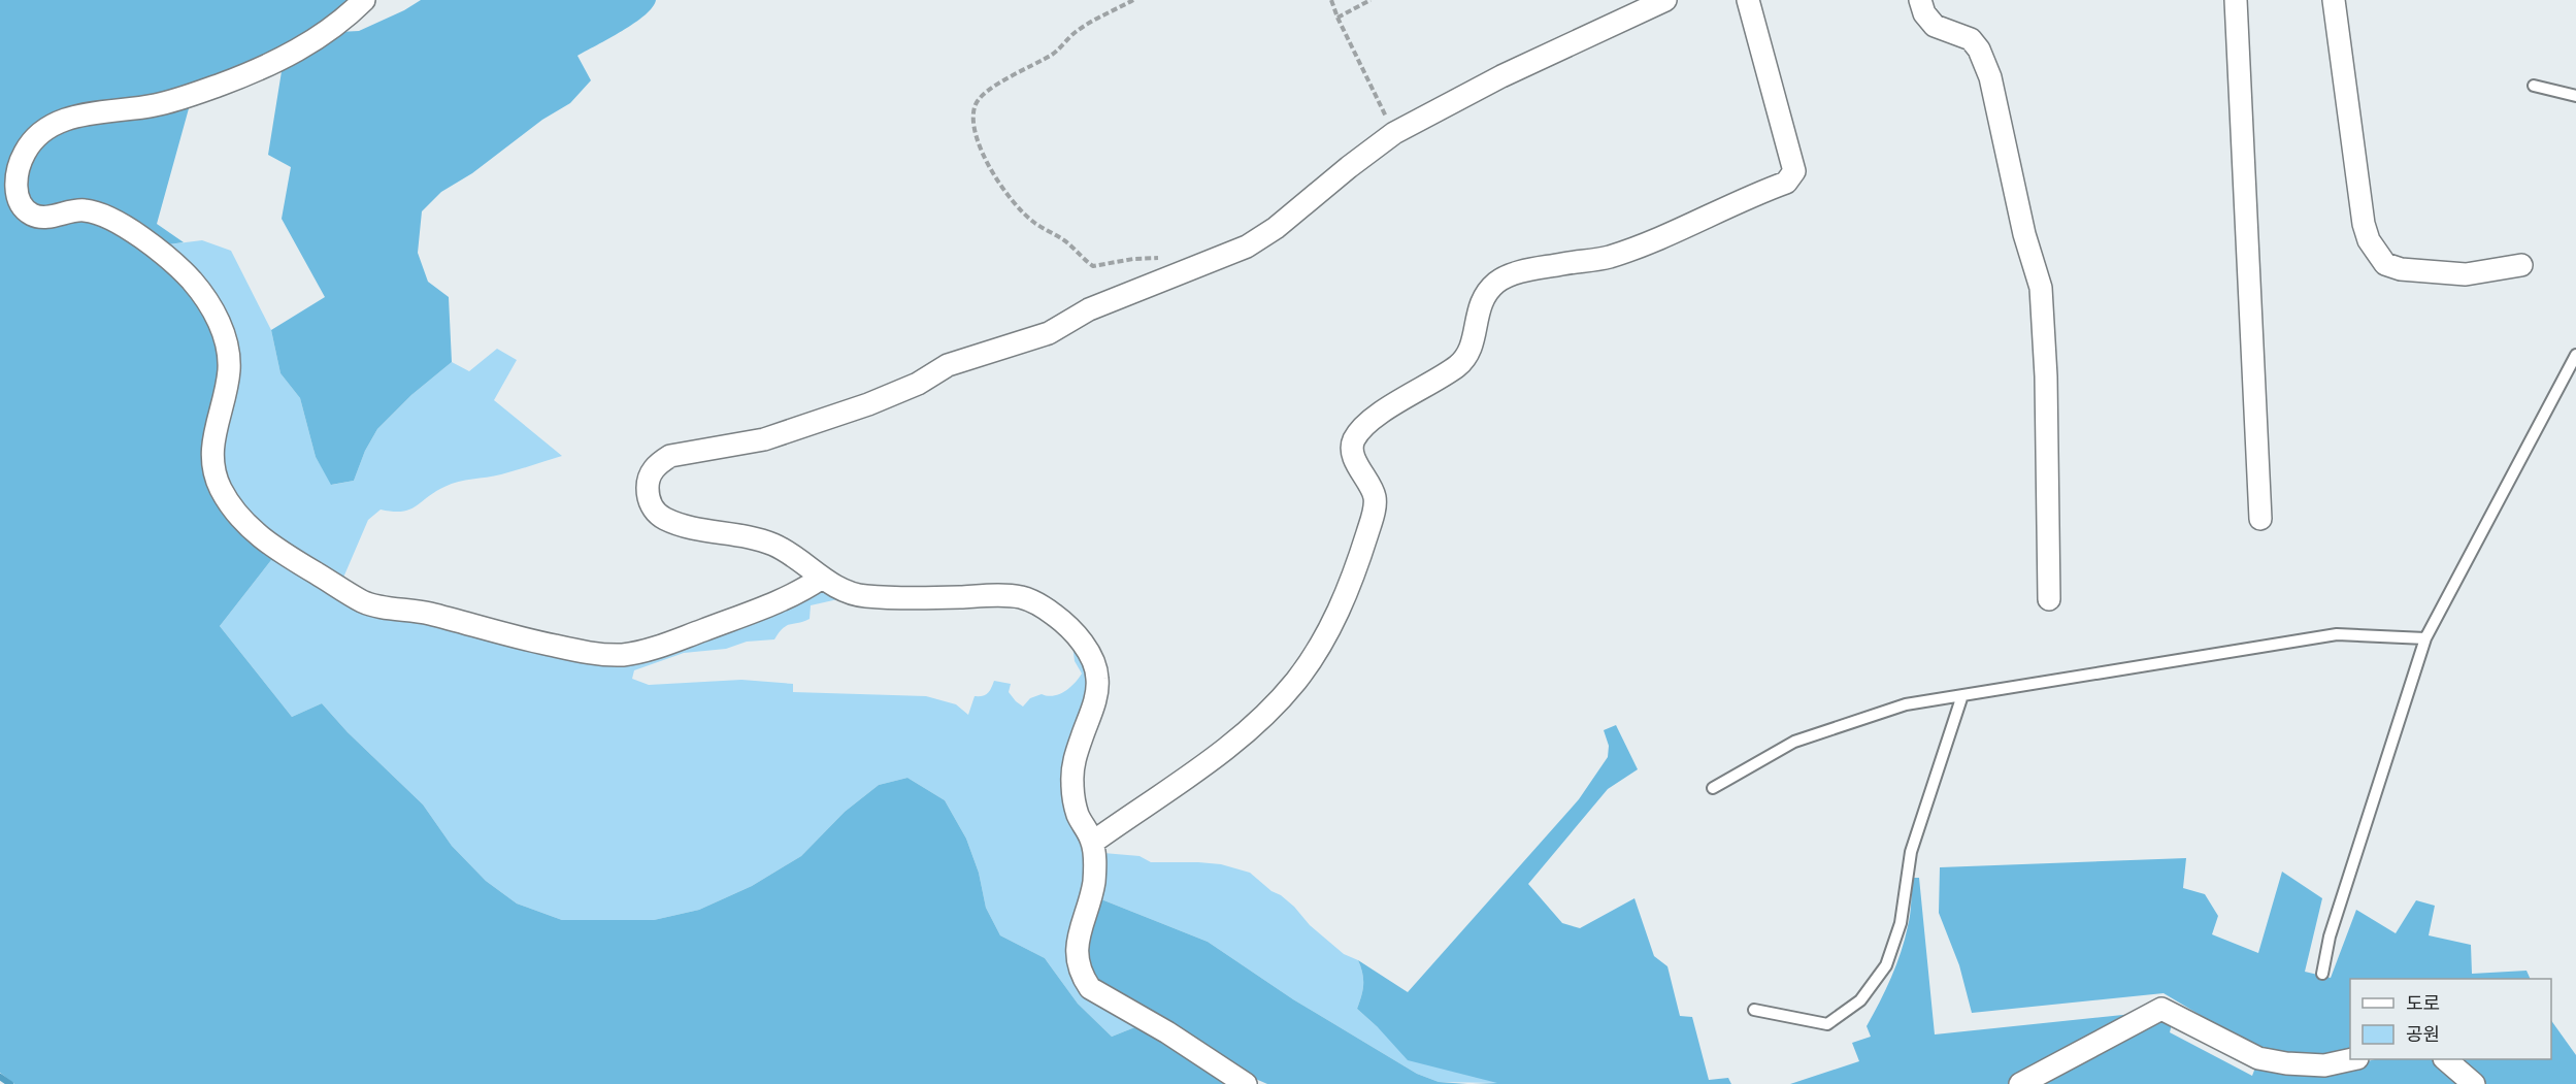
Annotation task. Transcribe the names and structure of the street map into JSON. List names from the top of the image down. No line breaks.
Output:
{"legend":["도로","공원"]}
